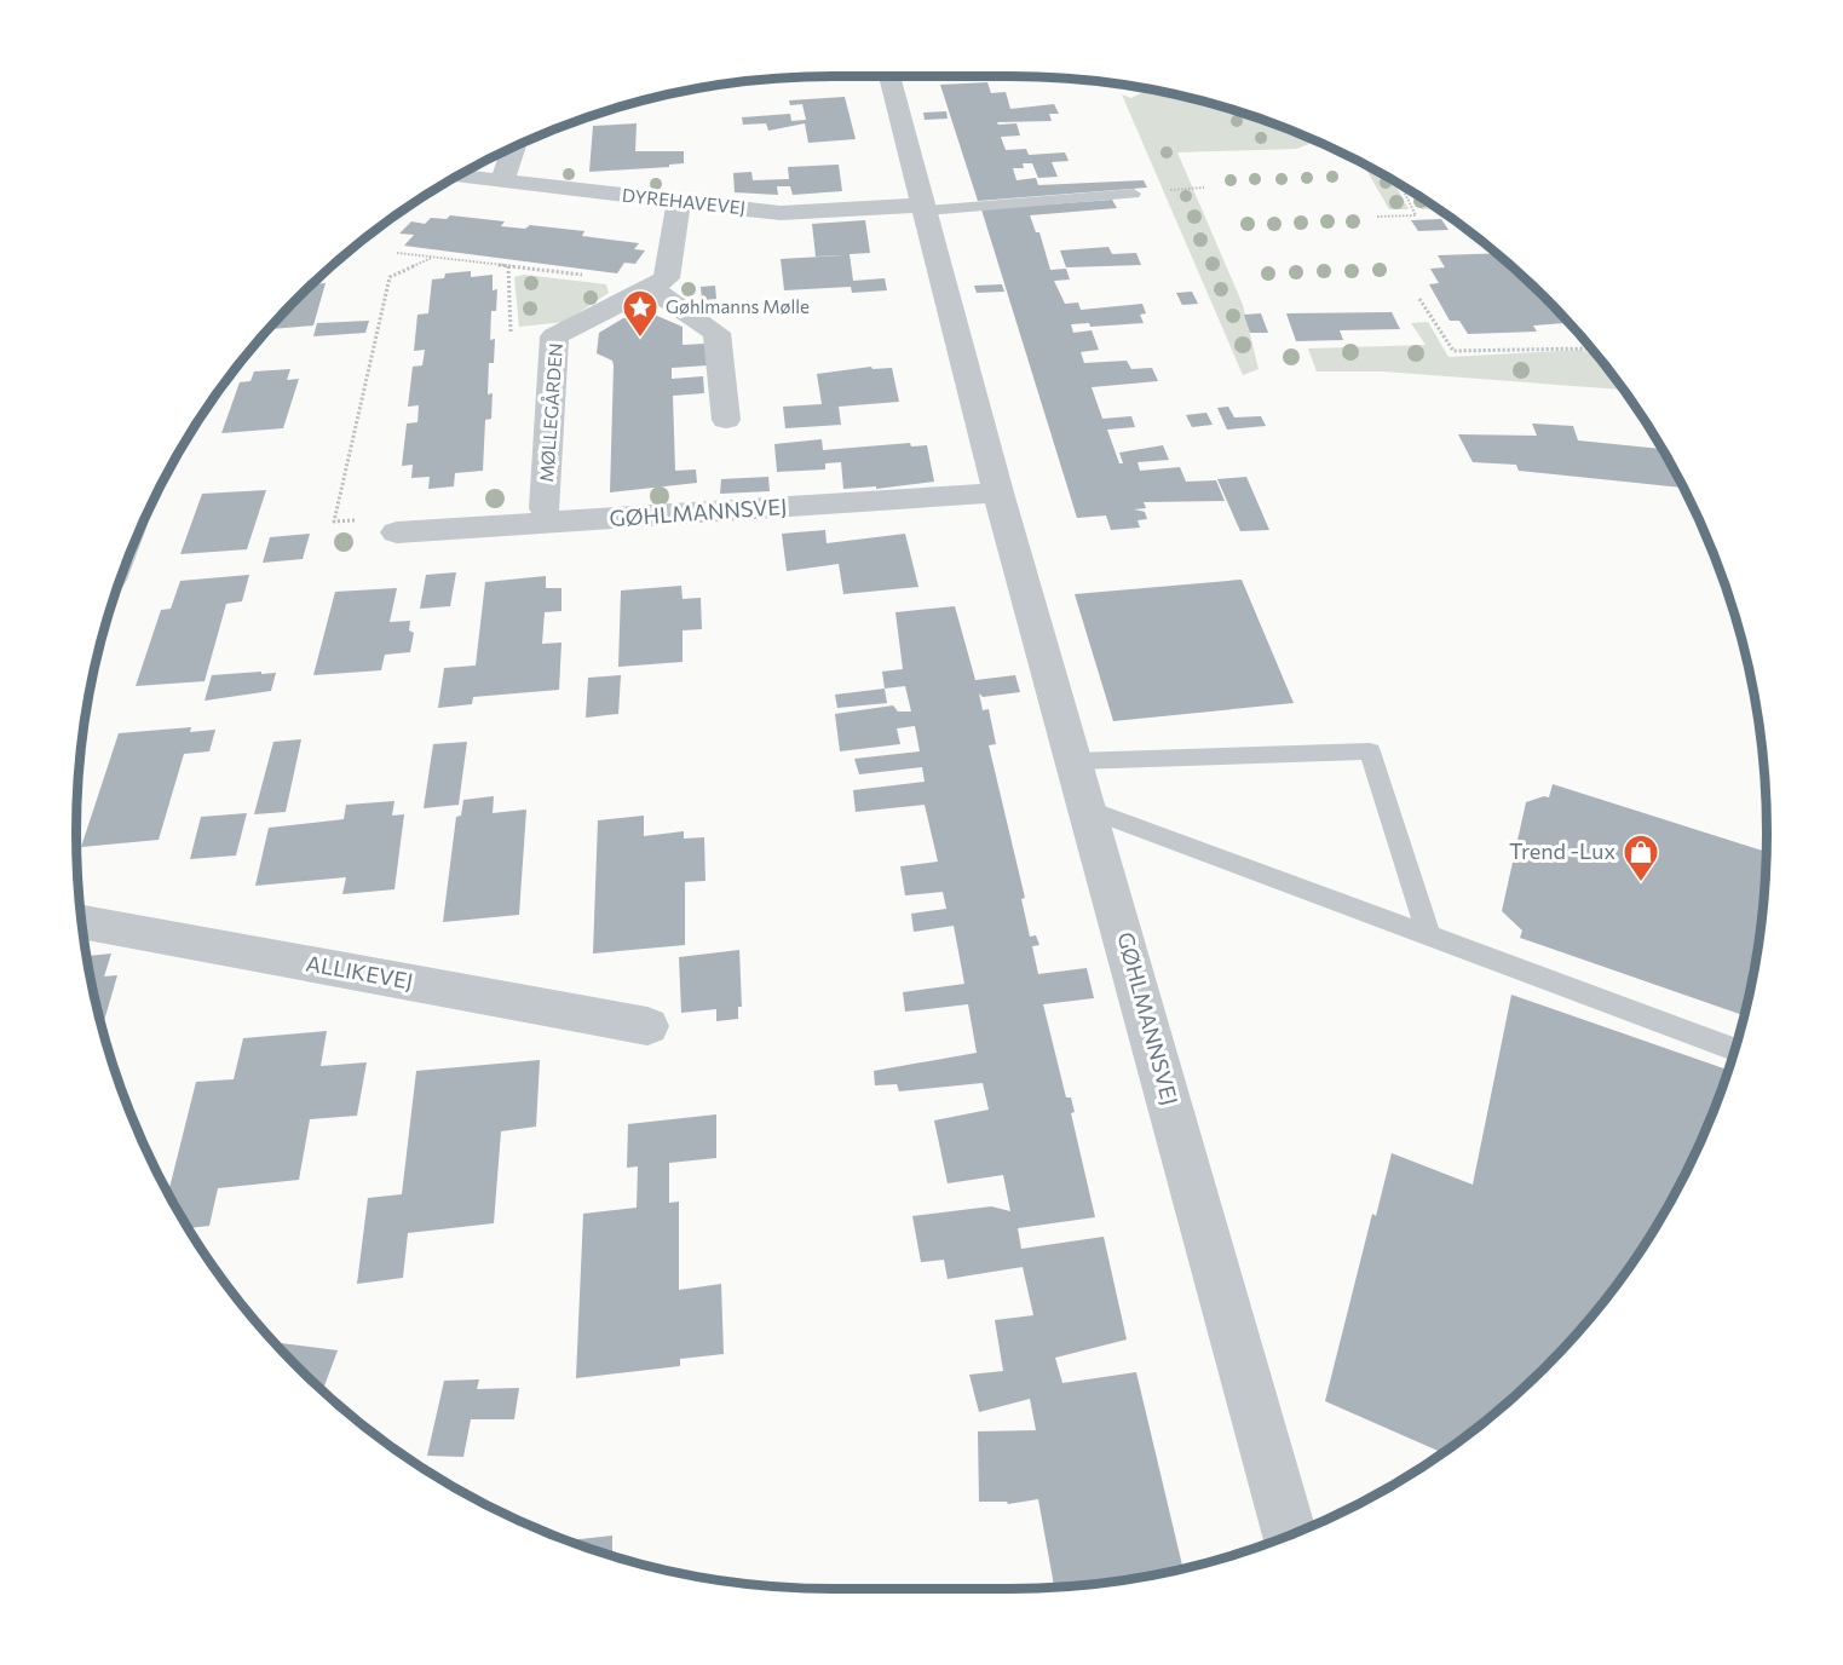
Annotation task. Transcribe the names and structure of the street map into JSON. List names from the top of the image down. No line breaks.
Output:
{"streets":{"street":["DYREHAVEVEJ","MØLLEGÅRDEN","GØHLMANNSVEJ","ALLIKEVEJ"]},"crossings":[["DYREHAVEVEJ","MØLLEGÅRDEN"],["DYREHAVEVEJ","GØHLMANNSVEJ"]],"places":{"place":["Gøhlmanns Mølle"],"shop":["Trend -Lux"]}}
